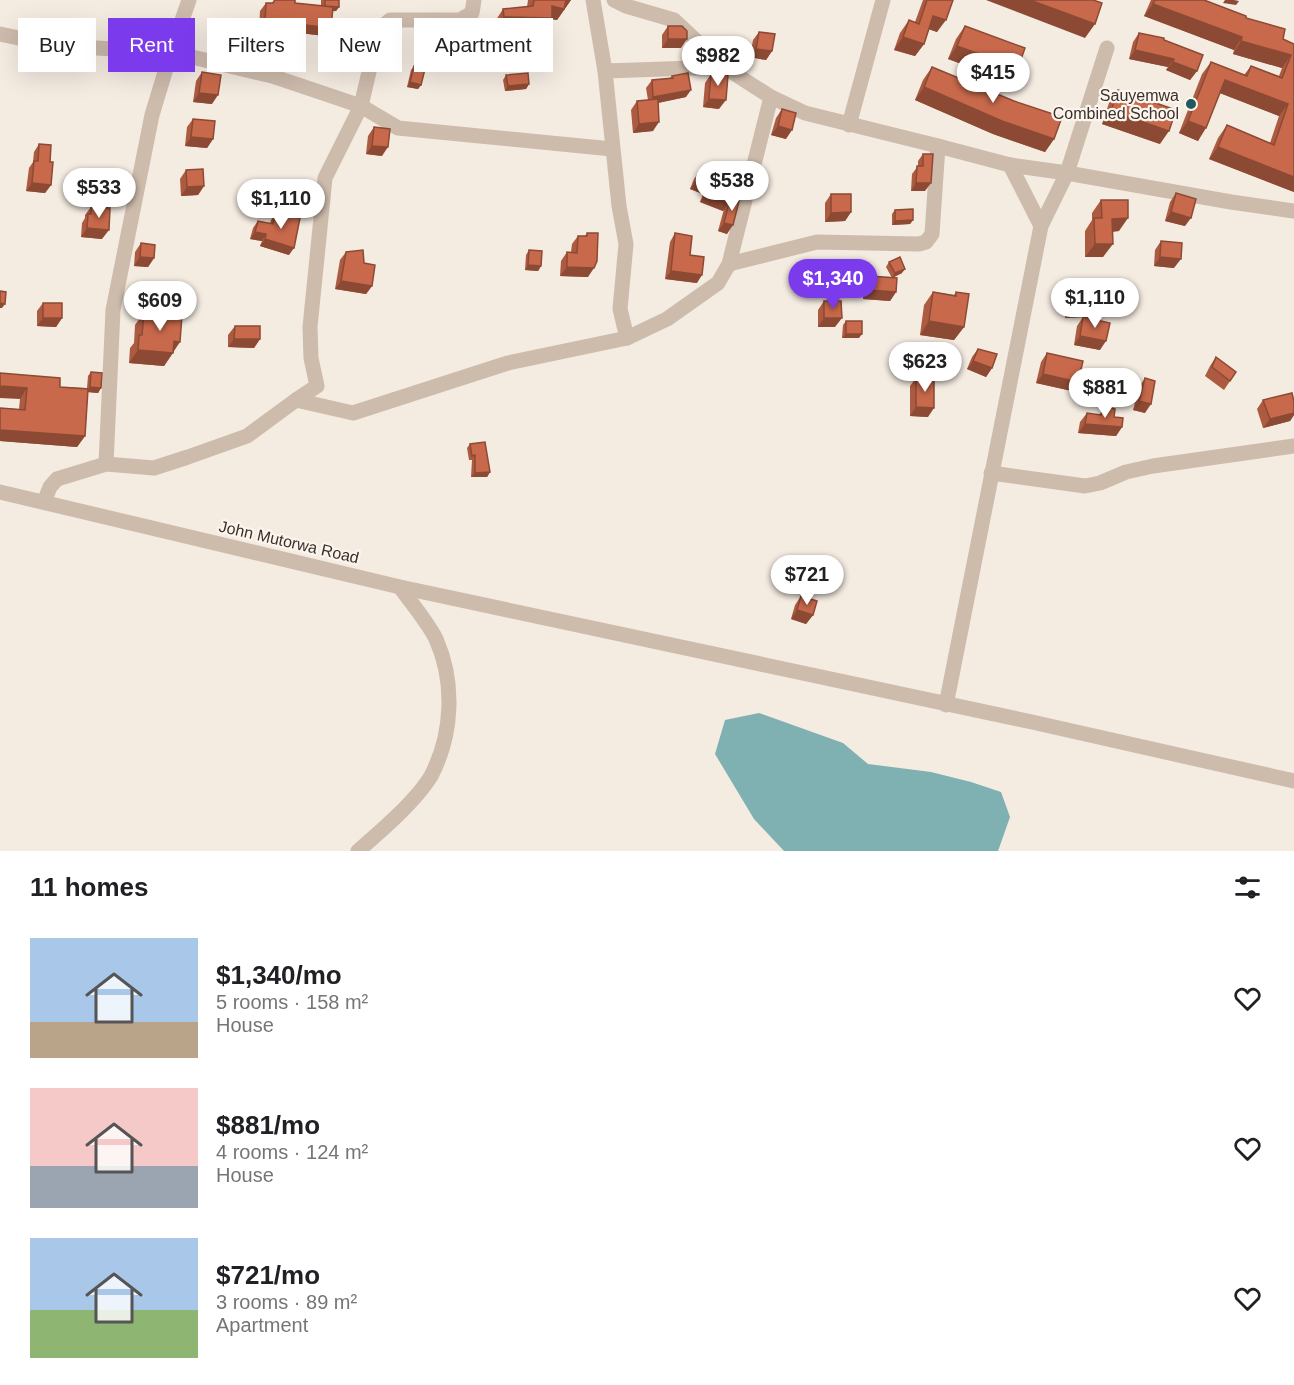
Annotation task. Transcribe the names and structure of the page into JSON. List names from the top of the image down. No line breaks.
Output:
{"streets":{"street":["John Mutorwa Road"]},"places":["Sauyemwa Combined School"],"page":{"chip":["Buy","Rent","Filters","New","Apartment"],"price":["$982","$415","$538","$533","$1,110","$1,340","$1,110","$609","$623","$881","$721"],"heading":"11 homes","list":[{"name":"$1,340/mo","note":"5 rooms · 158 m² · House"},{"name":"$881/mo","note":"4 rooms · 124 m² · House"},{"name":"$721/mo","note":"3 rooms · 89 m² · Apartment"}]}}
